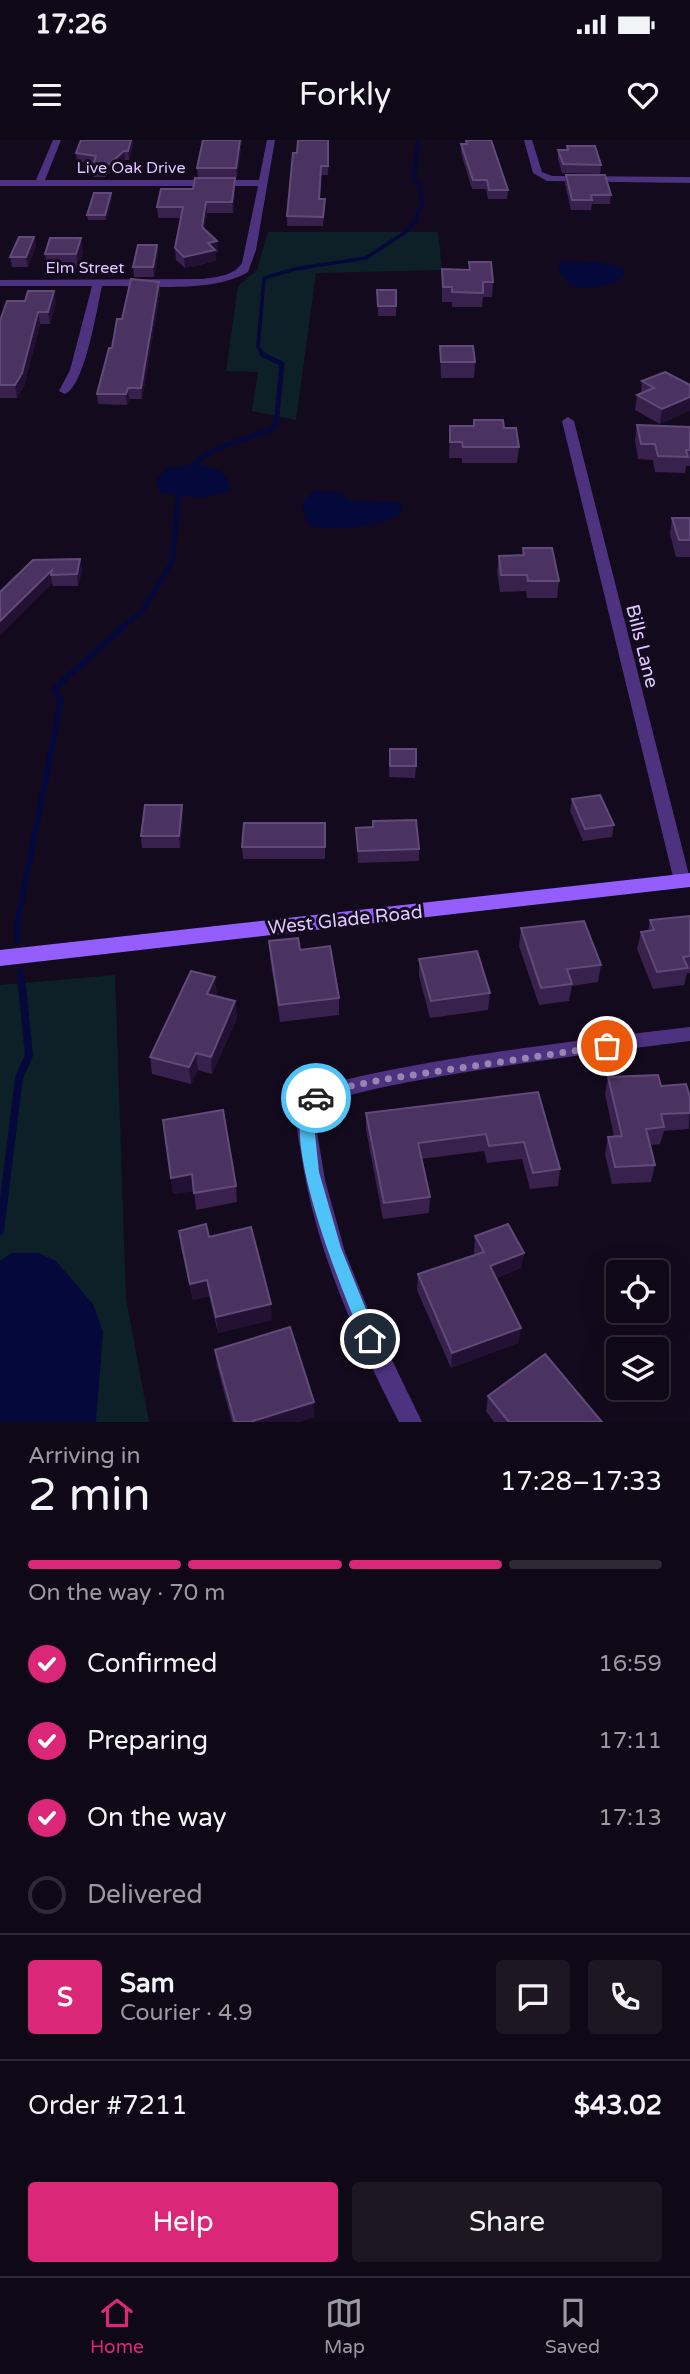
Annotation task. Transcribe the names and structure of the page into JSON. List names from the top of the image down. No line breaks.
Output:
{"streets":{"main road":["West Glade Road"],"street":["Live Oak Drive","Elm Street","Bills Lane"]},"crossings":[["Live Oak Drive","Elm Street"],["Bills Lane","West Glade Road"]],"page":{"status":"17:26","header":"Forkly","heading":["2 min","Arriving in","17:28–17:33"],"panel":["Sam","Courier · 4.9","Order #7211","$43.02"],"bar":"On the way · 70 m","list":[["Confirmed","16:59"],["Preparing","17:11"],["On the way","17:13"],"Delivered"],"round":"S","buttons":["Help","Share"],"tabs":["Home","Map","Saved"]}}
